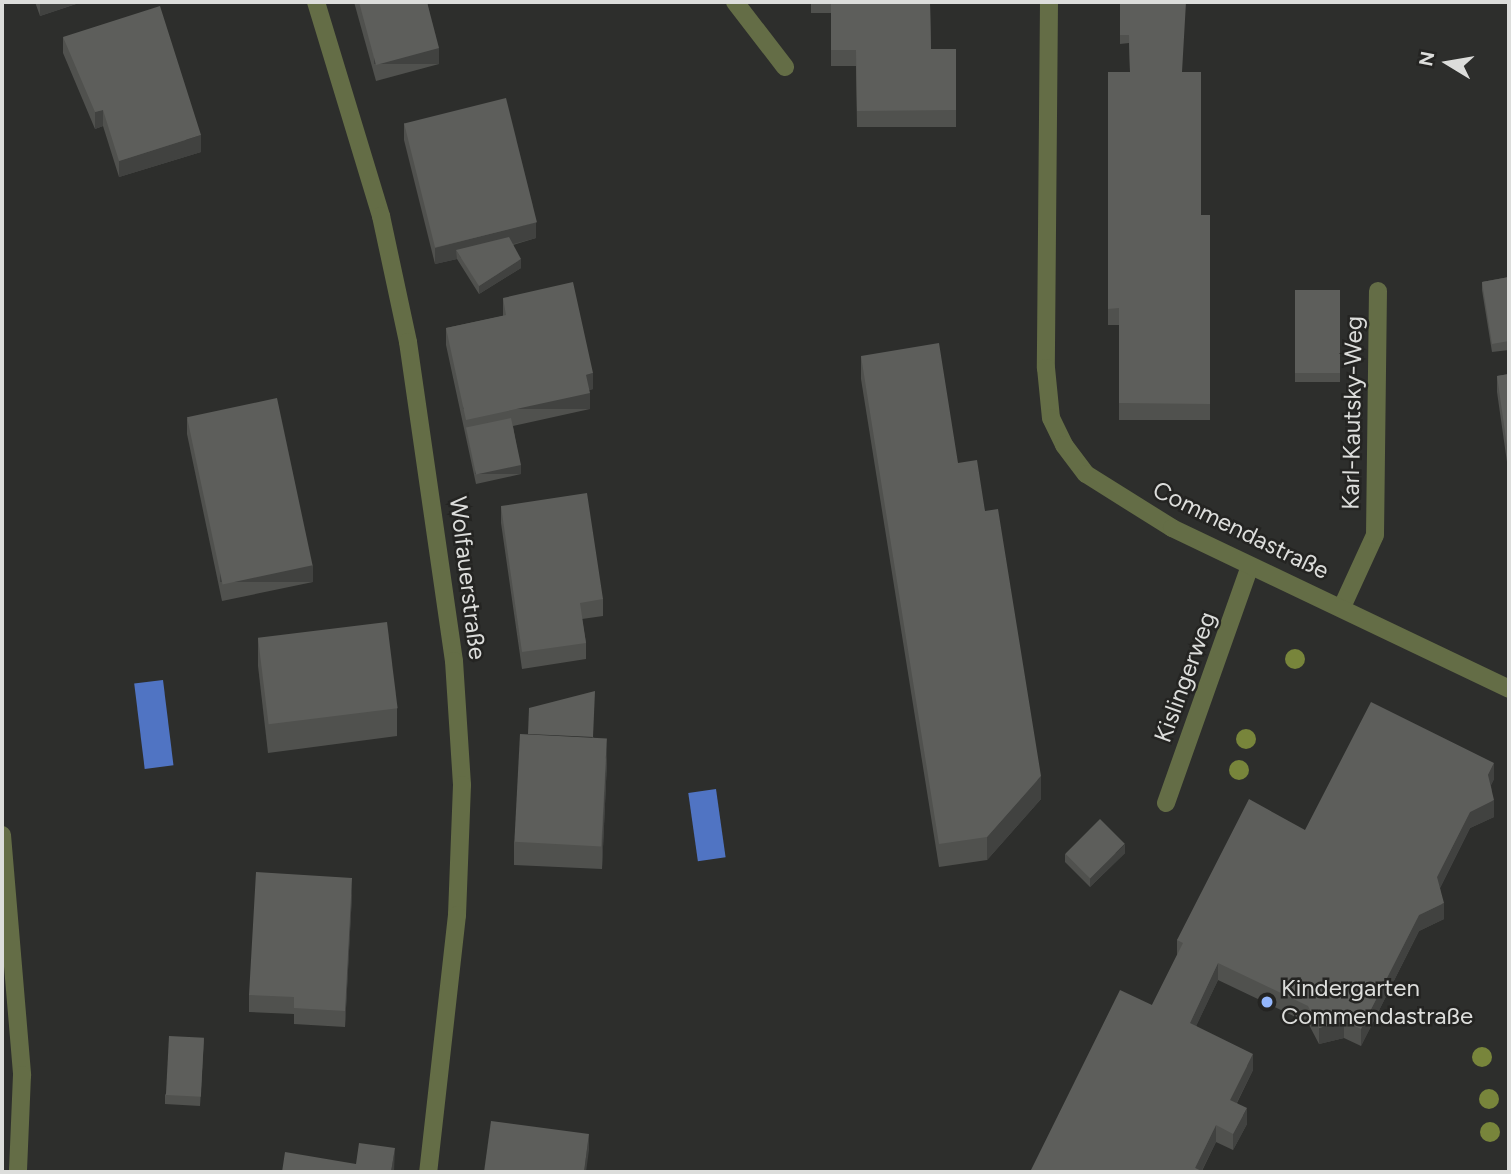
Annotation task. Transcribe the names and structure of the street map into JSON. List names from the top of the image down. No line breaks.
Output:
{"streets":{"street":["Karl-Kautsky-Weg","Commendastraße","Wolfauerstraße","Kislingerweg"]},"crossings":[["Karl-Kautsky-Weg","Commendastraße"],["Commendastraße","Kislingerweg"]],"places":["Kindergarten Commendastraße"],"north":"left"}
